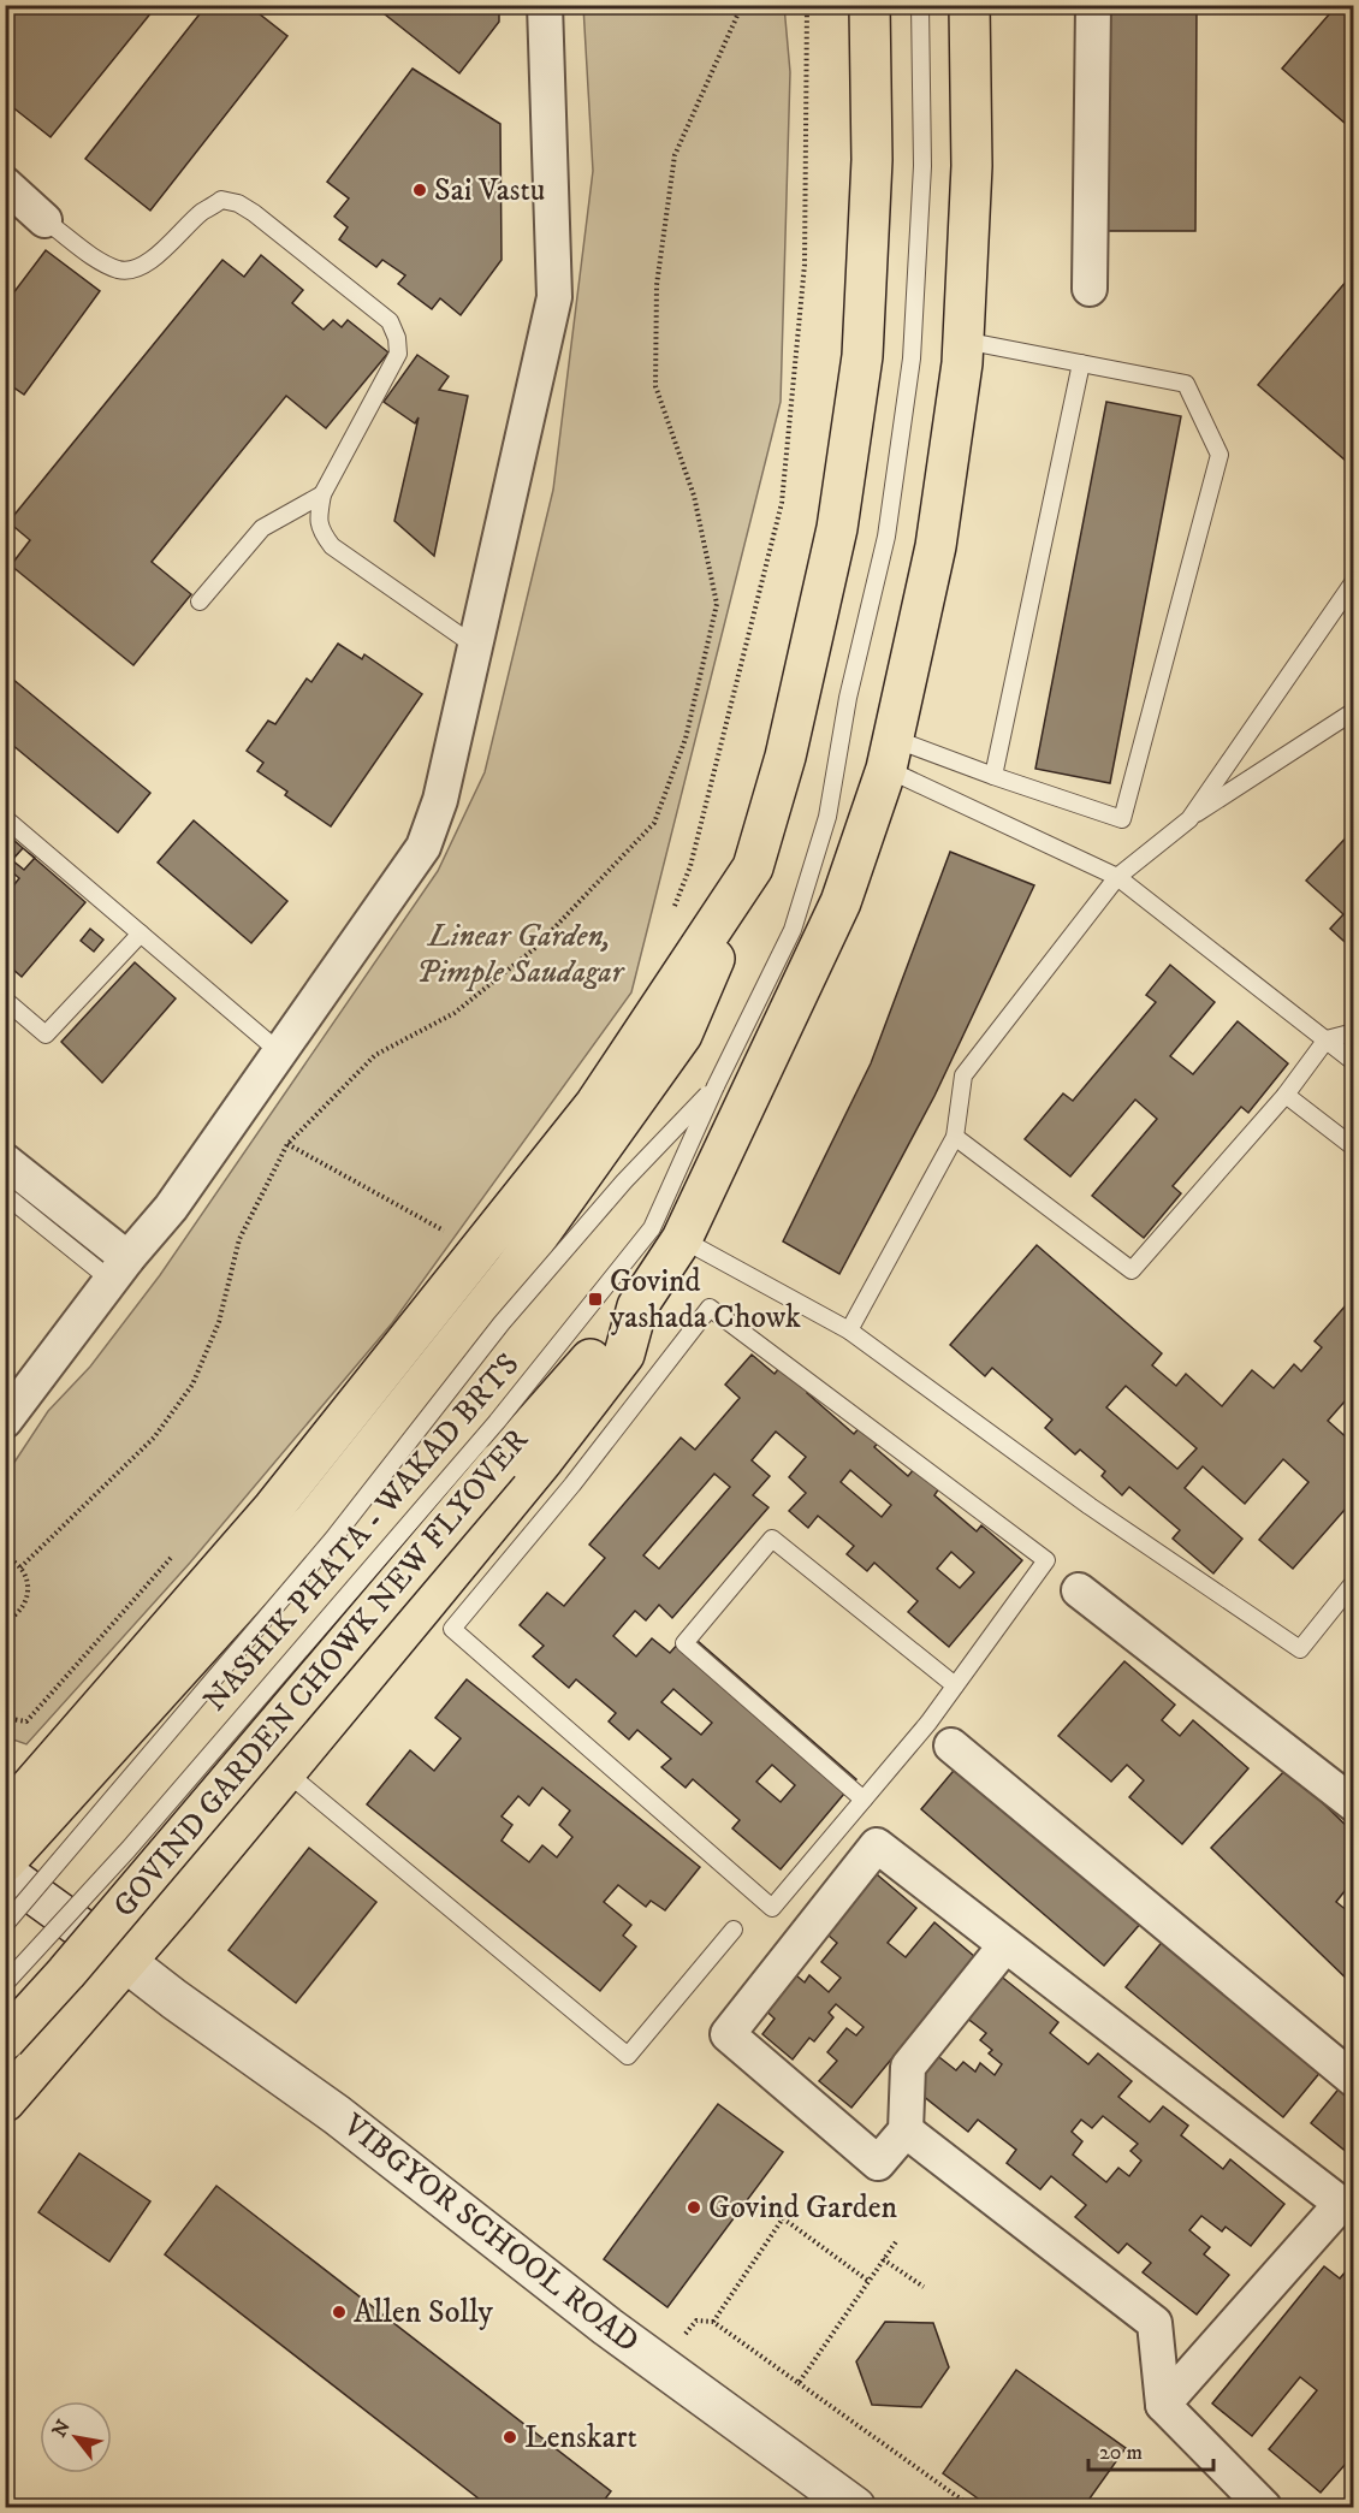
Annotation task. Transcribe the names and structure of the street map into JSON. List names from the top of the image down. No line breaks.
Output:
{"streets":{"main road":["GOVIND GARDEN CHOWK NEW FLYOVER"],"street":["VIBGYOR SCHOOL ROAD"],"lane":["NASHIK PHATA - WAKAD BRTS"]},"parks":["Linear Garden, Pimple Saudagar"],"places":{"other":["Sai Vastu","Govind Garden","Allen Solly","Lenskart"],"transit":["Govind yashada Chowk"]},"scale_bar":"20 m","north":"top left"}
